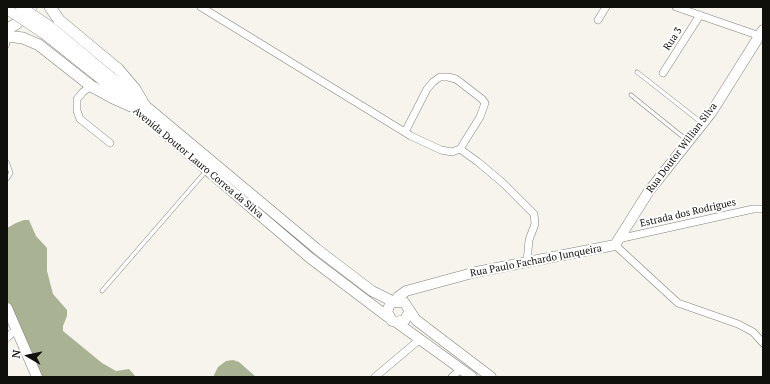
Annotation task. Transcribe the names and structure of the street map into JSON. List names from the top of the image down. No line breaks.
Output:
{"streets":{"main road":["Rua Doutor Willian Silva","Avenida Doutor Lauro Correa da Silva","Rua Paulo Fachardo Junqueira"],"street":["Rua 3","Estrada dos Rodrigues"]},"crossings":[["Rua Doutor Willian Silva","Estrada dos Rodrigues"],["Rua Doutor Willian Silva","Rua Paulo Fachardo Junqueira"],["Avenida Doutor Lauro Correa da Silva","Rua Paulo Fachardo Junqueira"],["Estrada dos Rodrigues","Rua Paulo Fachardo Junqueira"]],"north":"left"}
